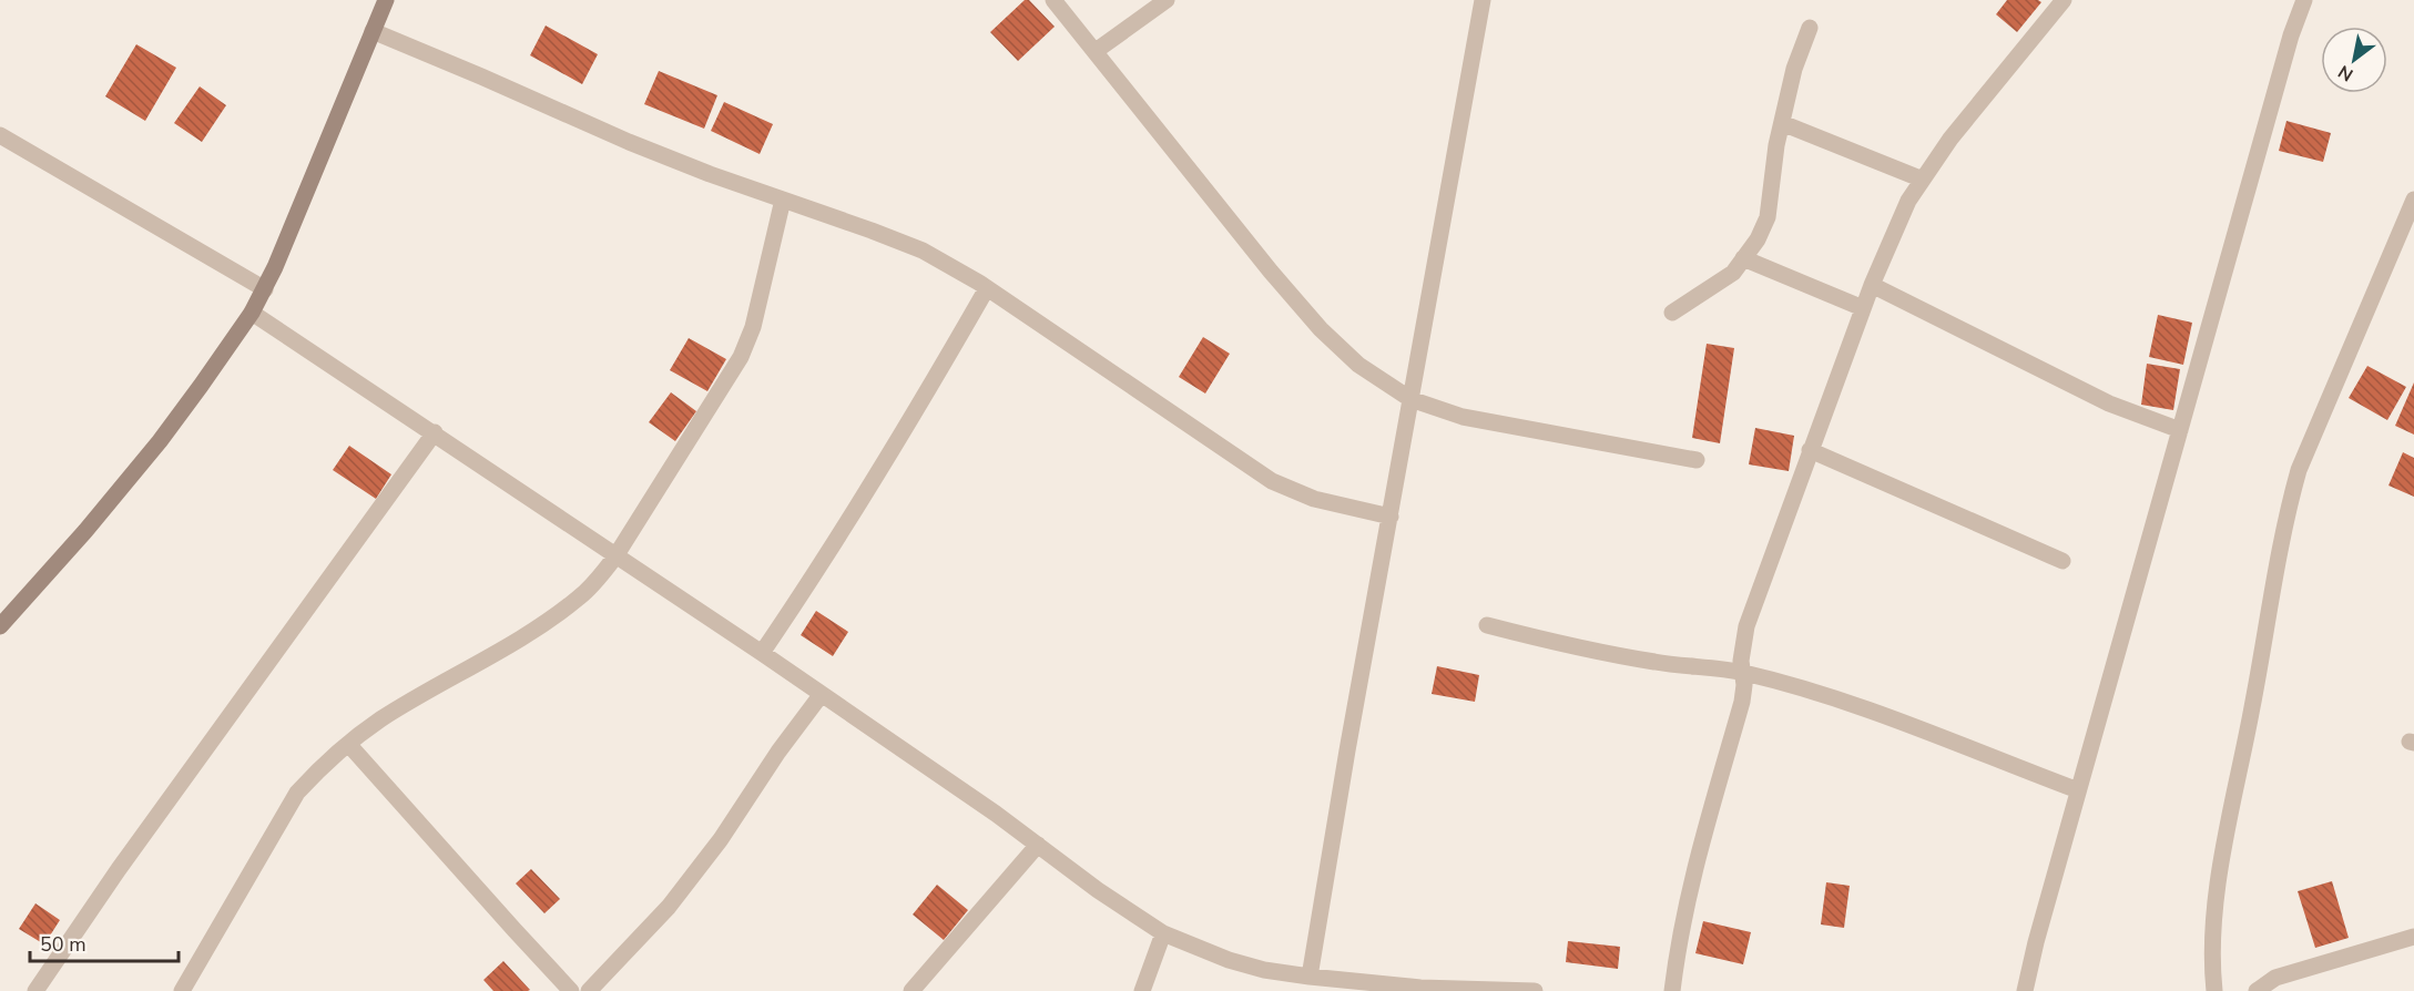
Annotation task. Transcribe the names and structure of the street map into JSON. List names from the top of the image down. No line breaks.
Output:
{"scale_bar":"50 m","north":"bottom left"}
